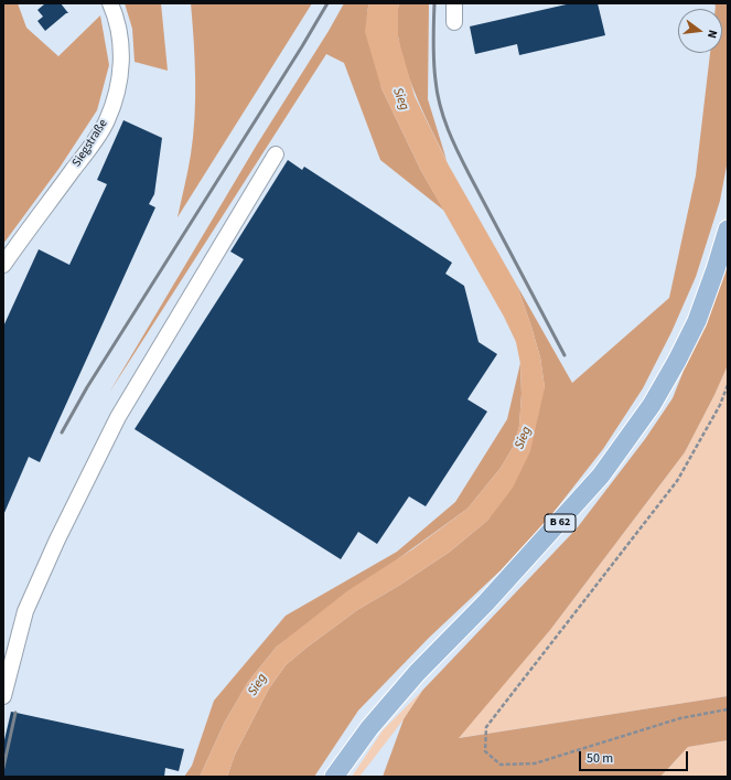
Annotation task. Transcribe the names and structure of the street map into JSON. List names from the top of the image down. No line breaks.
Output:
{"streets":{"main road":["B 62"],"street":["Siegstraße"]},"water":["Sieg"],"scale_bar":"50 m","north":"right"}
